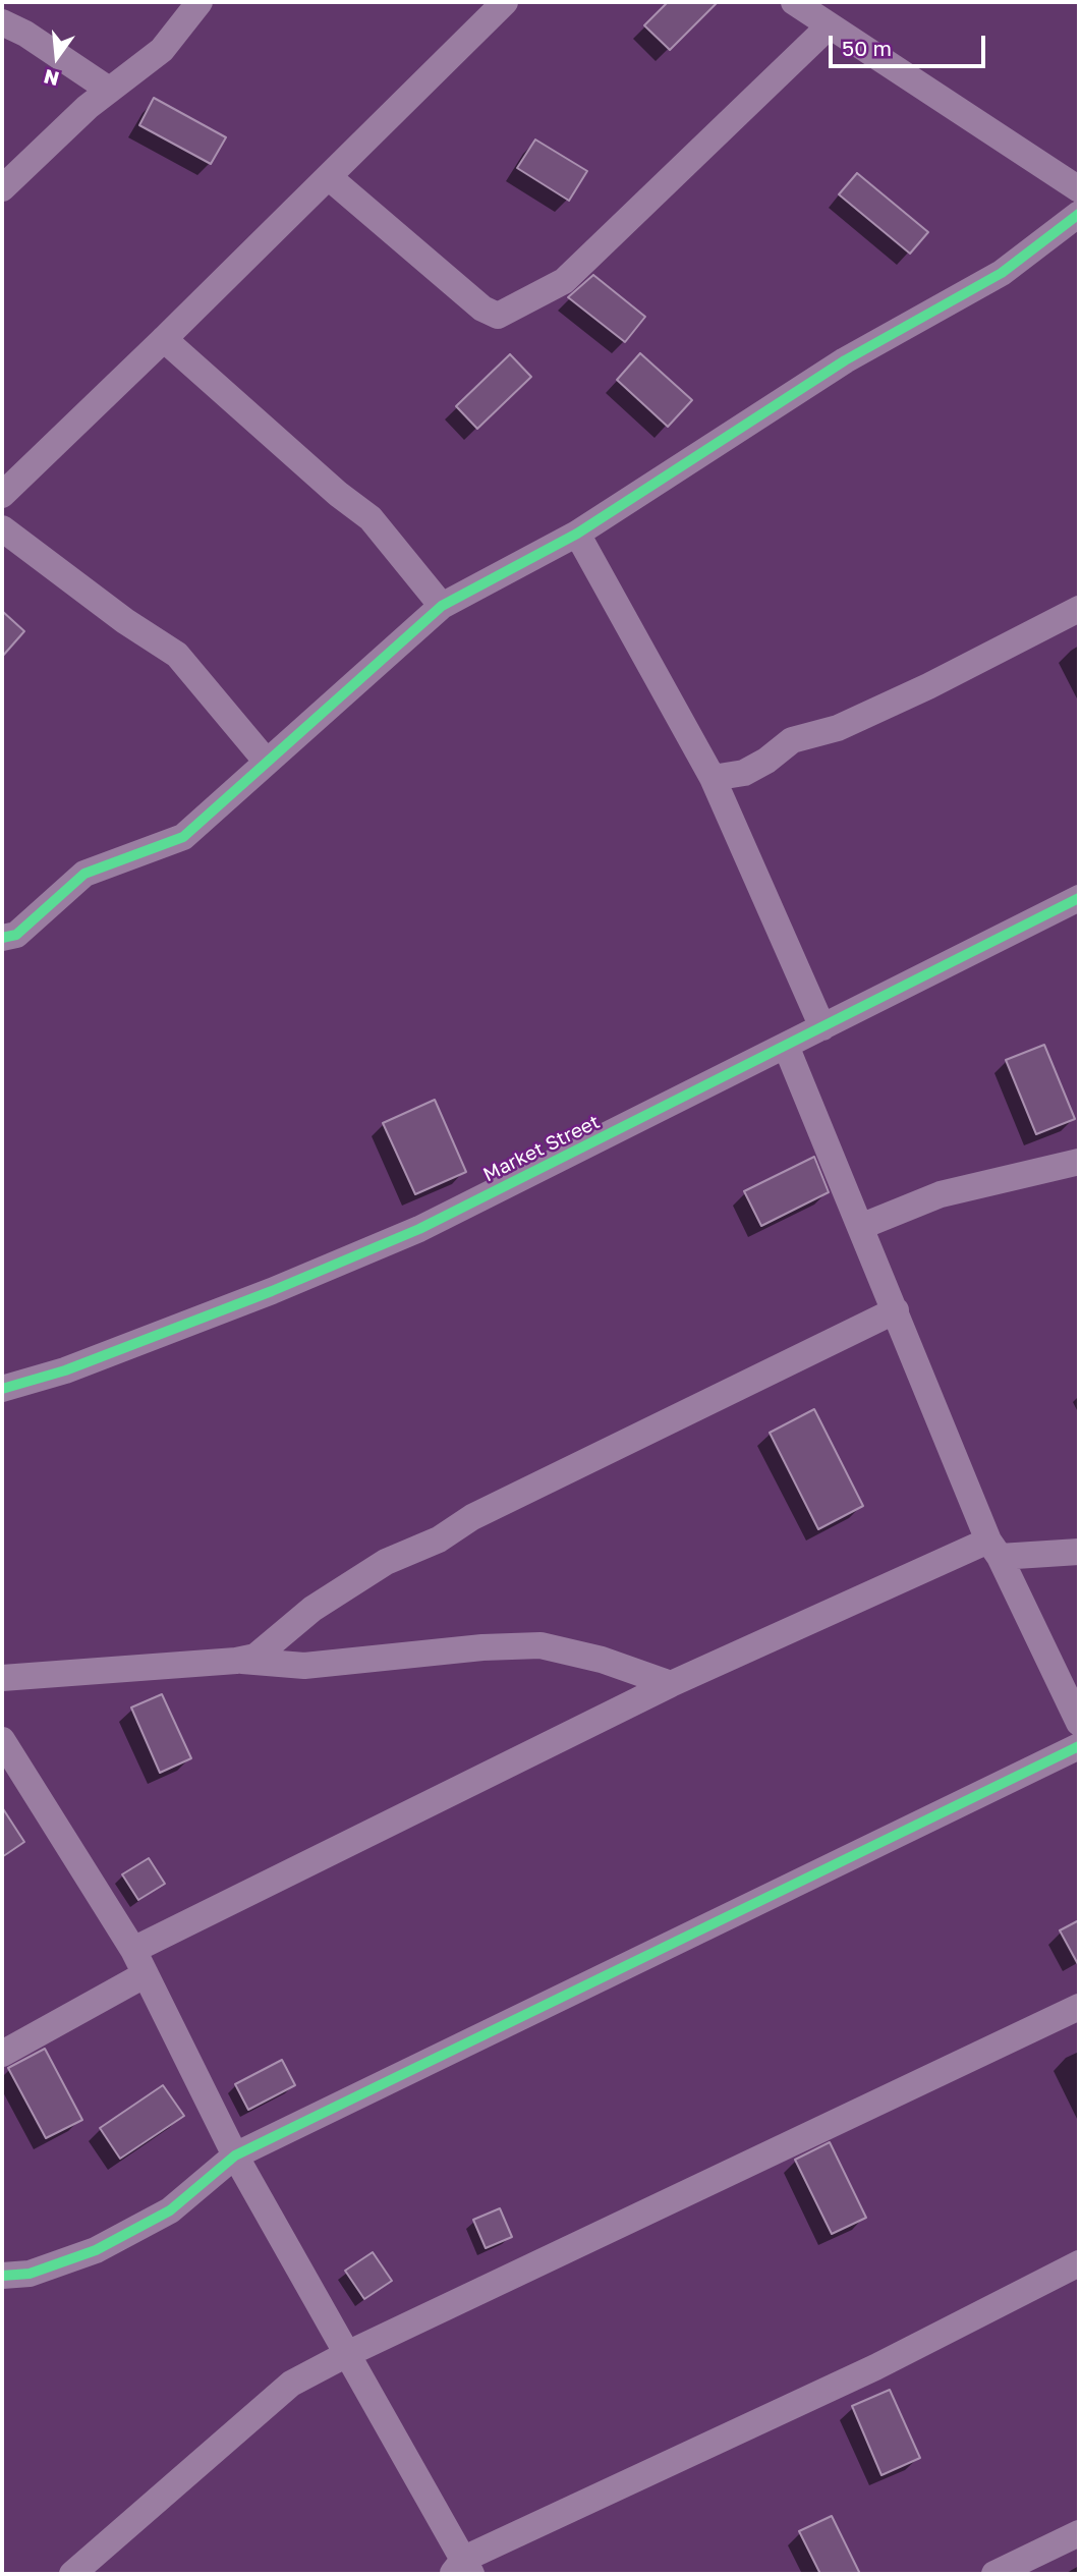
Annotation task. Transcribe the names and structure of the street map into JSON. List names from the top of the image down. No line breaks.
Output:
{"streets":{"street":["Market Street"]},"scale_bar":"50 m","north":"bottom"}
